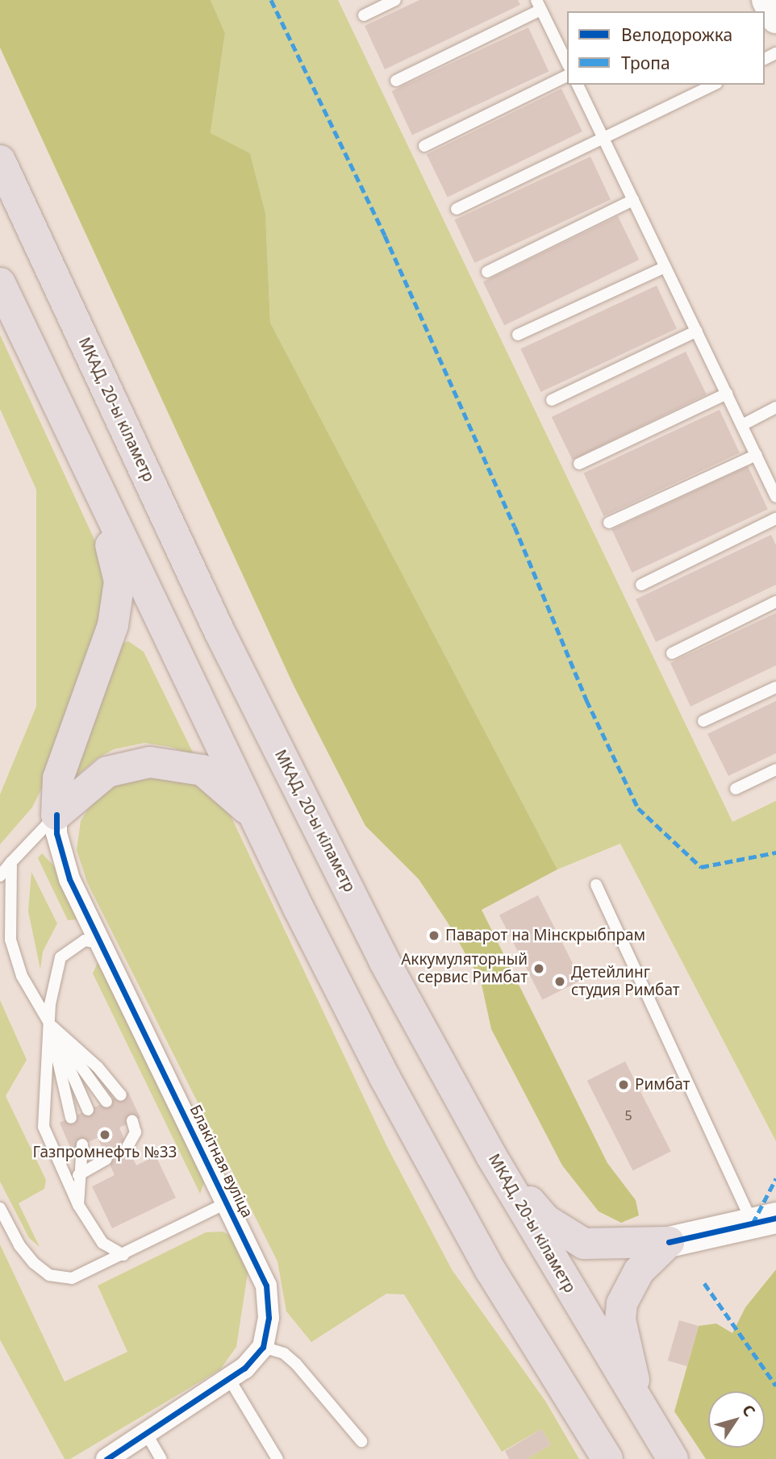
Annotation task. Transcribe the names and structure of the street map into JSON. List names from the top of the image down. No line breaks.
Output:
{"streets":{"highway":["МКАД, 20-ы кіламетр"],"street":["Блакітная вуліца"]},"places":["Паварот на Мінскрыбпрам","Аккумуляторный сервис Римбат","Детейлинг студия Римбат","Римбат","Газпромнефть №33"],"house_numbers":["5"],"legend":["Велодорожка","Тропа"],"north":"top right"}
